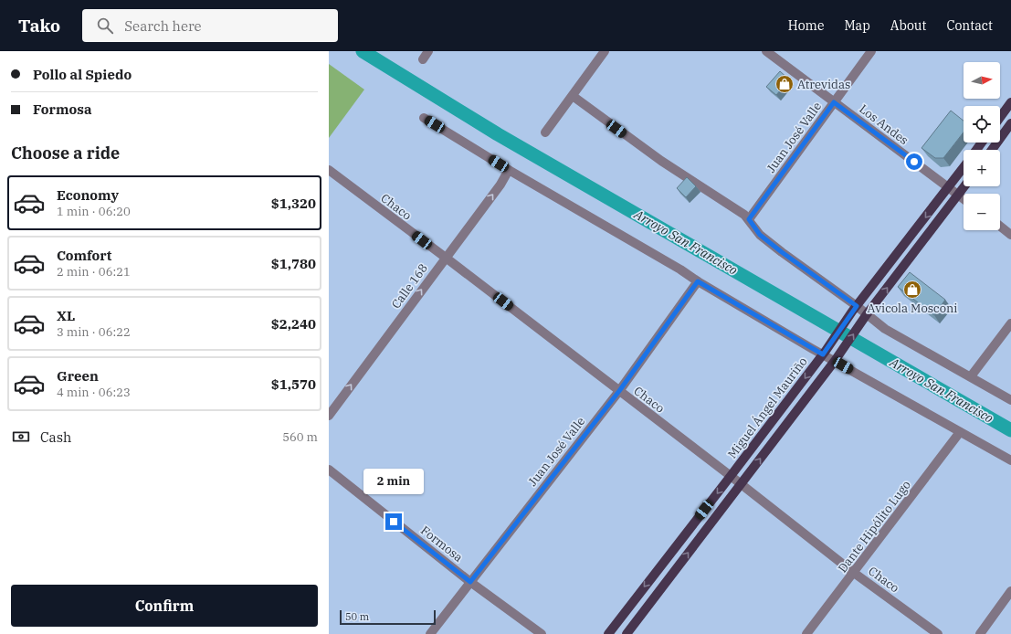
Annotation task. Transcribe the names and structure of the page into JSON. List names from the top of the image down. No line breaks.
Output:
{"streets":{"main road":["Miguel Ángel Mauriño"],"street":["Los Andes","Juan José Valle","Chaco","Calle 168","Dante Hipólito Lugo","Formosa"]},"crossings":[["Los Andes","Juan José Valle"],["Los Andes","Miguel Ángel Mauriño"],["Juan José Valle","Chaco"],["Juan José Valle","Formosa"],["Chaco","Calle 168"],["Chaco","Miguel Ángel Mauriño"],["Chaco","Dante Hipólito Lugo"]],"one_way":["Calle 168"],"water":["Arroyo San Francisco"],"places":{"shop":["Atrevidas","Avicola Mosconi"]},"scale_bar":"50 m","north":"right","page":{"header":"Tako","search":"Search here","nav":["Home","Map","About","Contact"],"banner":["Pollo al Spiedo","Formosa"],"map_buttons":["+","−"],"heading":"Choose a ride","list":[{"name":"Economy","note":"1 min · 06:20","value":"$1,320"},{"name":"Comfort","note":"2 min · 06:21","value":"$1,780"},{"name":"XL","note":"3 min · 06:22","value":"$2,240"},{"name":"Green","note":"4 min · 06:23","value":"$1,570"}],"pay":["Cash","560 m"],"bubble":"2 min","buttons":"Confirm","scale":"50 m"}}
